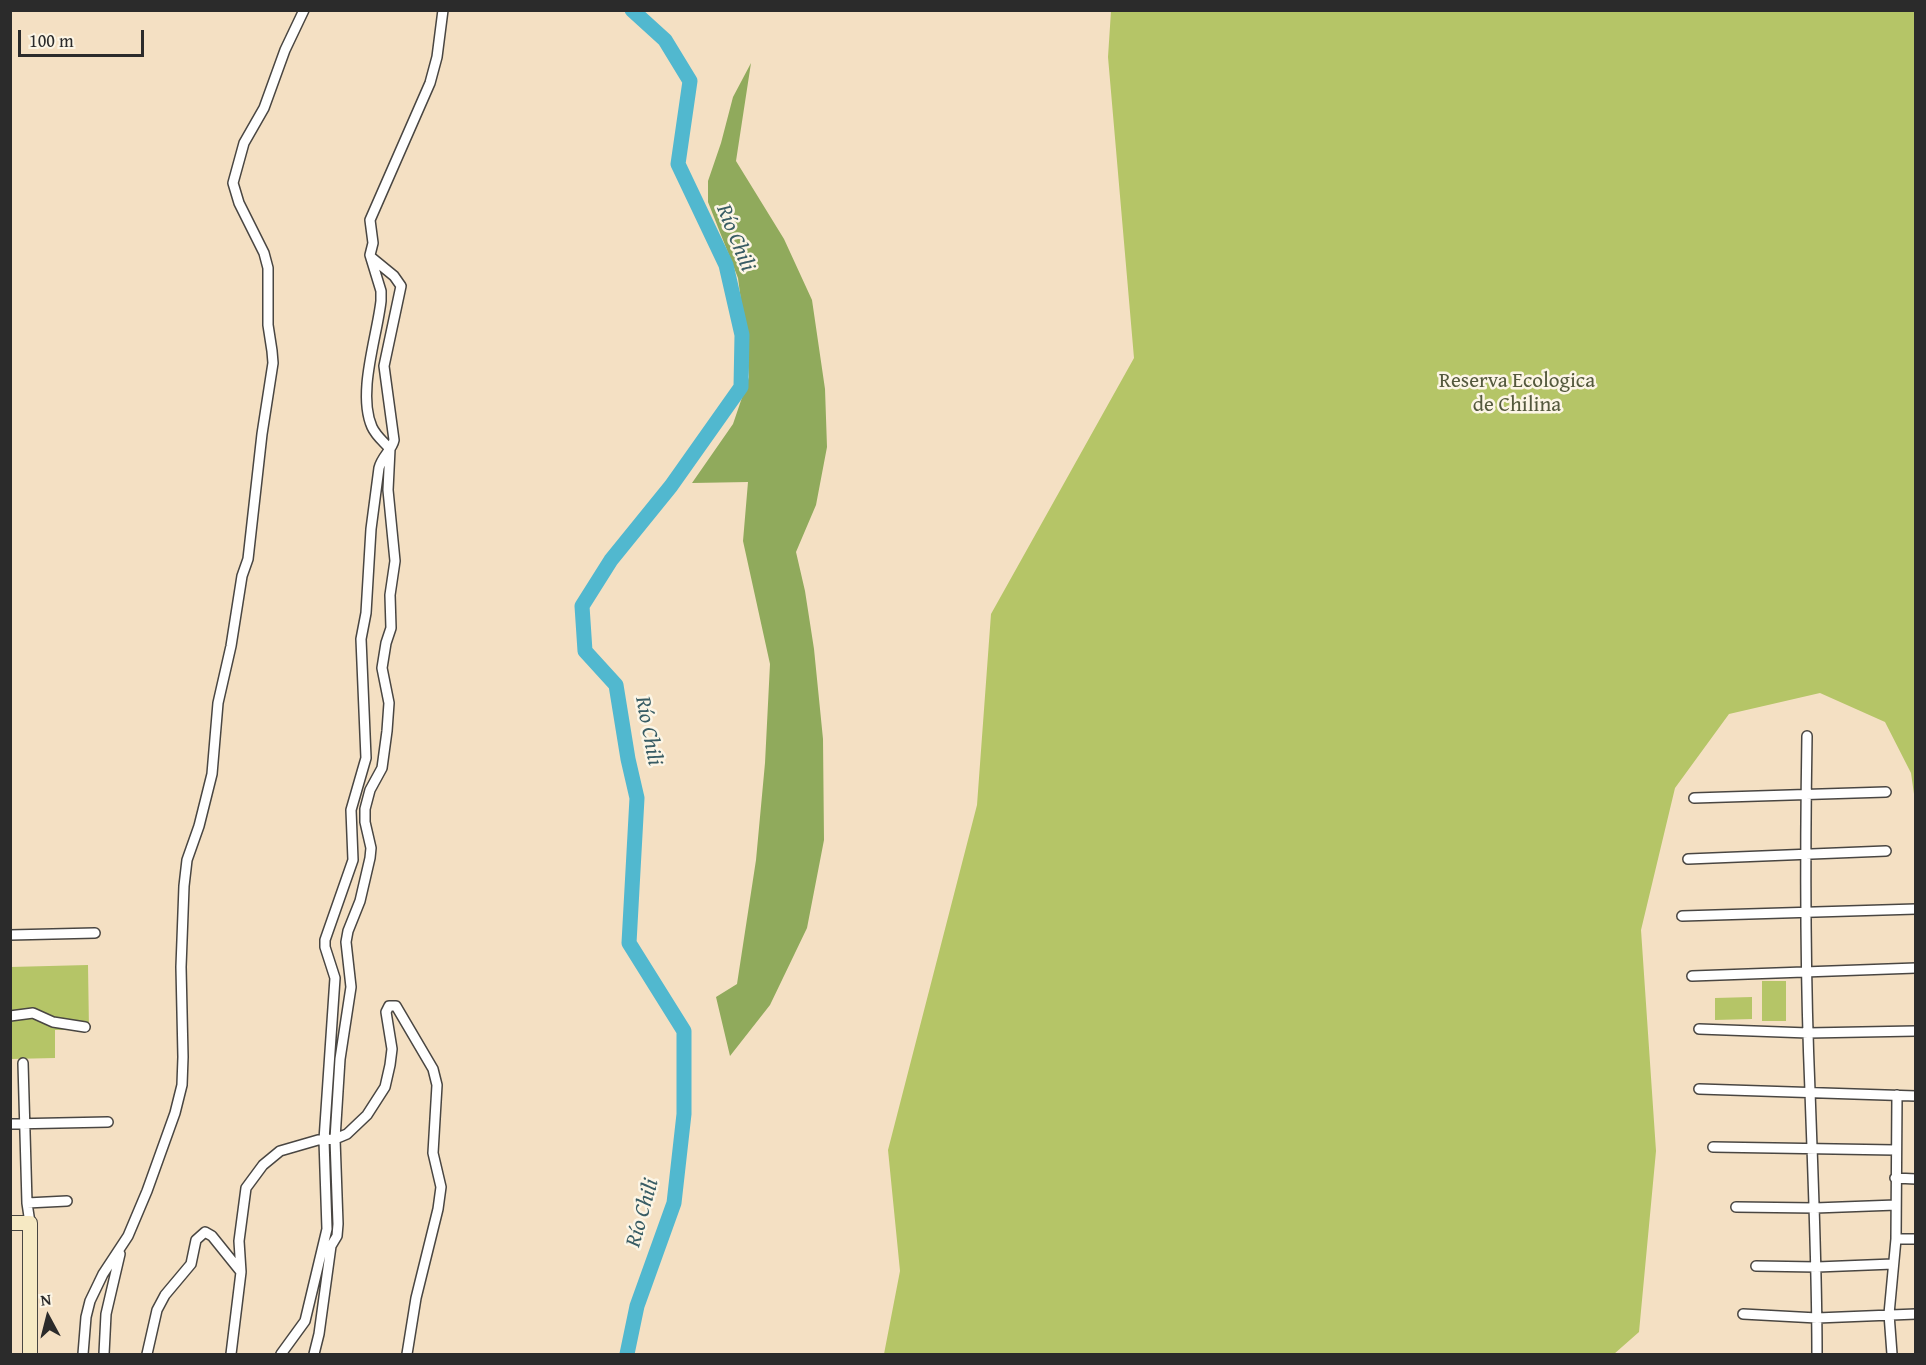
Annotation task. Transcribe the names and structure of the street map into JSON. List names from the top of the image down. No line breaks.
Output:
{"water":["Río Chili"],"parks":["Reserva Ecologica de Chilina"],"scale_bar":"100 m","north":"top"}
